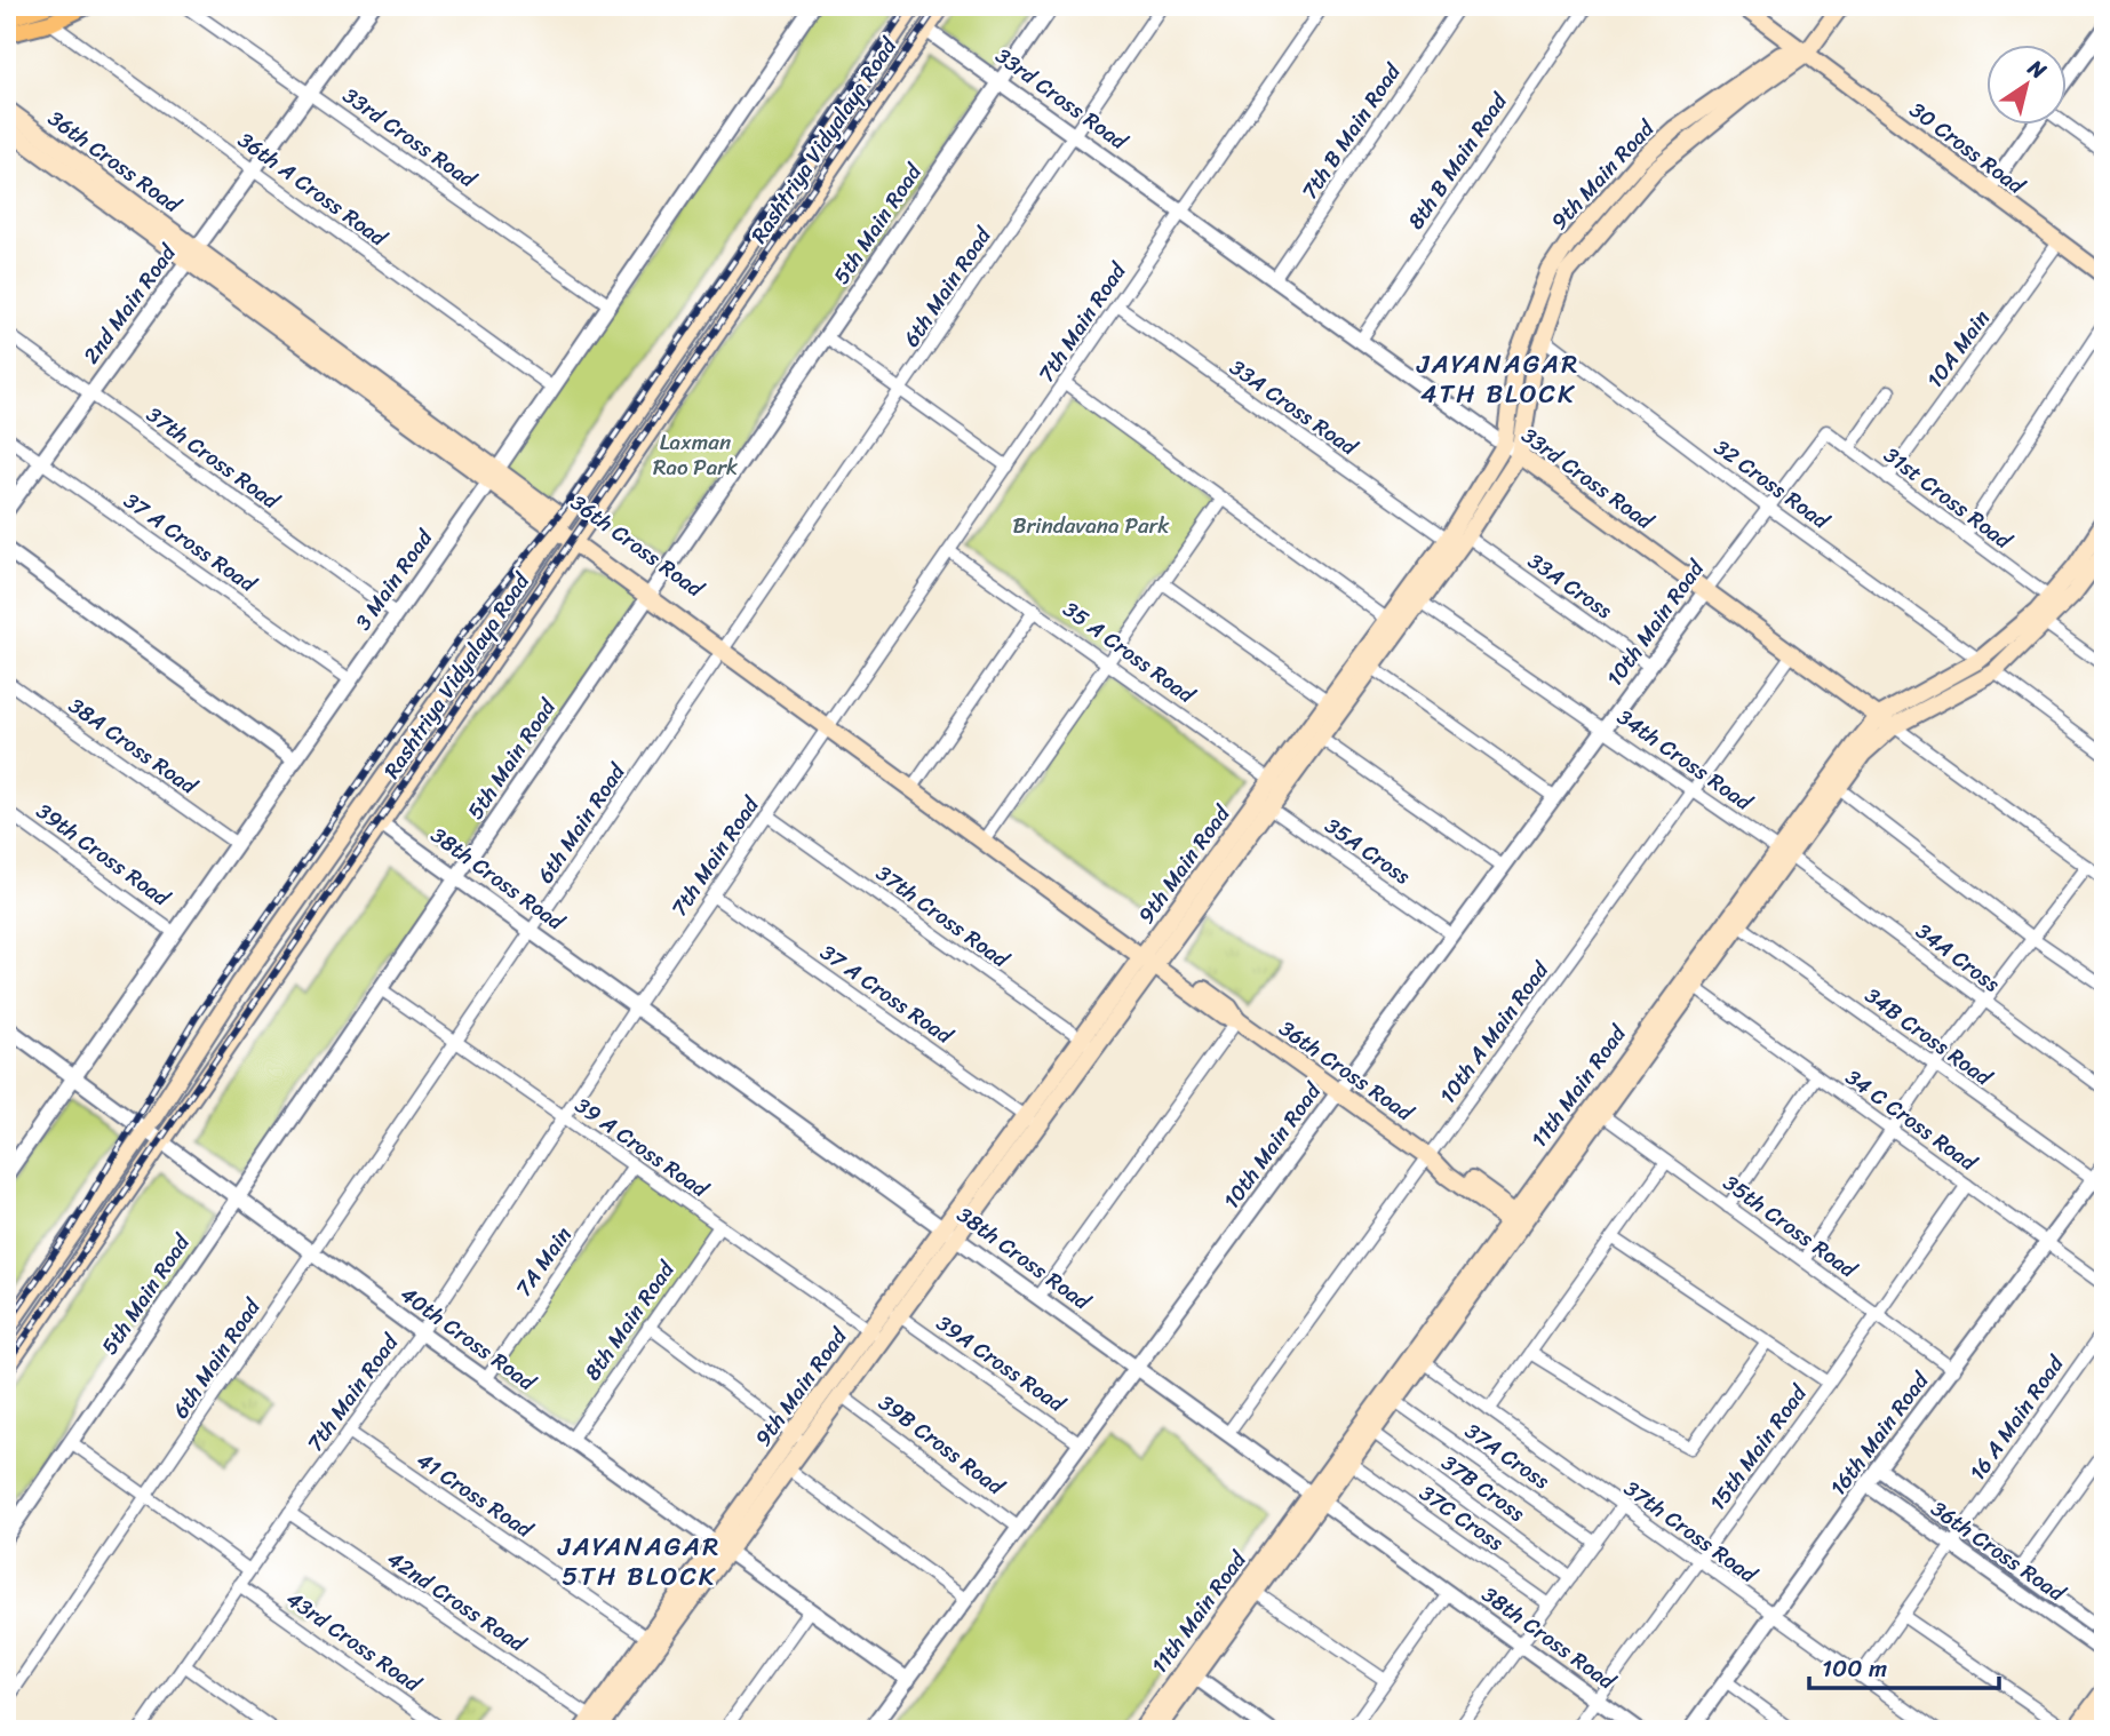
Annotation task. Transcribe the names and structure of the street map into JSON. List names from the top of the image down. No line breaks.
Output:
{"streets":{"main road":["33rd Cross Road","Rashtriya Vidyalaya Road","30 Cross Road","36th Cross Road","9th Main Road","11th Main Road"],"street":["7th B Main Road","8th B Main Road","36th A Cross Road","5th Main Road","6th Main Road","2nd Main Road","7th Main Road","10A Main","33A Cross Road","37th Cross Road","32 Cross Road","31st Cross Road","37 A Cross Road","3 Main Road","33A Cross","10th Main Road","35 A Cross Road","38A Cross Road","34th Cross Road","35A Cross","39th Cross Road","38th Cross Road","34A Cross","10th A Main Road","34B Cross Road","34 C Cross Road","39 A Cross Road","35th Cross Road","7A Main","8th Main Road","40th Cross Road","39A Cross Road","16 A Main Road","16th Main Road","39B Cross Road","15th Main Road","37A Cross","37B Cross","41 Cross Road","37C Cross","42nd Cross Road","43rd Cross Road"]},"crossings":[["33rd Cross Road","7th B Main Road"],["33rd Cross Road","Rashtriya Vidyalaya Road"],["33rd Cross Road","8th B Main Road"],["33rd Cross Road","9th Main Road"],["33rd Cross Road","5th Main Road"],["33rd Cross Road","6th Main Road"],["33rd Cross Road","2nd Main Road"],["33rd Cross Road","7th Main Road"],["33rd Cross Road","3 Main Road"],["33rd Cross Road","10th Main Road"],["33rd Cross Road","10th A Main Road"],["33rd Cross Road","11th Main Road"],["Rashtriya Vidyalaya Road","36th Cross Road"],["Rashtriya Vidyalaya Road","38th Cross Road"],["Rashtriya Vidyalaya Road","40th Cross Road"],["30 Cross Road","9th Main Road"],["30 Cross Road","10A Main"],["36th Cross Road","9th Main Road"],["36th Cross Road","5th Main Road"],["36th Cross Road","6th Main Road"],["36th Cross Road","2nd Main Road"],["36th Cross Road","7th Main Road"],["36th Cross Road","3 Main Road"],["36th Cross Road","10th Main Road"],["36th Cross Road","10th A Main Road"],["36th Cross Road","11th Main Road"],["36th Cross Road","16 A Main Road"],["36th Cross Road","16th Main Road"],["9th Main Road","33A Cross Road"],["9th Main Road","37th Cross Road"],["9th Main Road","32 Cross Road"],["9th Main Road","37 A Cross Road"],["9th Main Road","33A Cross"],["9th Main Road","35 A Cross Road"],["9th Main Road","34th Cross Road"],["9th Main Road","35A Cross"],["9th Main Road","38th Cross Road"],["9th Main Road","39 A Cross Road"],["9th Main Road","40th Cross Road"],["9th Main Road","39A Cross Road"],["9th Main Road","39B Cross Road"],["9th Main Road","41 Cross Road"],["9th Main Road","42nd Cross Road"],["36th A Cross Road","2nd Main Road"],["36th A Cross Road","3 Main Road"],["5th Main Road","38th Cross Road"],["5th Main Road","39 A Cross Road"],["5th Main Road","40th Cross Road"],["6th Main Road","38th Cross Road"],["6th Main Road","39 A Cross Road"],["6th Main Road","40th Cross Road"],["2nd Main Road","37th Cross Road"],["2nd Main Road","37 A Cross Road"],["7th Main Road","33A Cross Road"],["7th Main Road","37th Cross Road"],["7th Main Road","37 A Cross Road"],["7th Main Road","35 A Cross Road"],["7th Main Road","38th Cross Road"],["7th Main Road","39 A Cross Road"],["7th Main Road","40th Cross Road"],["7th Main Road","41 Cross Road"],["7th Main Road","42nd Cross Road"],["7th Main Road","43rd Cross Road"],["10A Main","31st Cross Road"],["37th Cross Road","3 Main Road"],["37th Cross Road","11th Main Road"],["37th Cross Road","16th Main Road"],["37th Cross Road","15th Main Road"],["32 Cross Road","10th Main Road"],["32 Cross Road","11th Main Road"],["31st Cross Road","10th Main Road"],["31st Cross Road","11th Main Road"],["37 A Cross Road","3 Main Road"],["3 Main Road","38A Cross Road"],["3 Main Road","39th Cross Road"],["3 Main Road","40th Cross Road"],["33A Cross","10th Main Road"],["10th Main Road","34th Cross Road"],["10th Main Road","35A Cross"],["10th Main Road","38th Cross Road"],["10th Main Road","40th Cross Road"],["10th Main Road","39A Cross Road"],["10th Main Road","39B Cross Road"],["34th Cross Road","34A Cross"],["34th Cross Road","10th A Main Road"],["34th Cross Road","11th Main Road"],["38th Cross Road","10th A Main Road"],["38th Cross Road","11th Main Road"],["38th Cross Road","15th Main Road"],["34A Cross","11th Main Road"],["34B Cross Road","11th Main Road"],["34B Cross Road","16th Main Road"],["11th Main Road","34 C Cross Road"],["11th Main Road","35th Cross Road"],["11th Main Road","37A Cross"],["11th Main Road","37B Cross"],["11th Main Road","37C Cross"],["34 C Cross Road","16th Main Road"],["34 C Cross Road","15th Main Road"],["39 A Cross Road","7A Main"],["39 A Cross Road","8th Main Road"],["35th Cross Road","16th Main Road"],["35th Cross Road","15th Main Road"],["7A Main","40th Cross Road"],["8th Main Road","40th Cross Road"]],"districts":["JAYANAGAR 4TH BLOCK","JAYANAGAR 5TH BLOCK"],"parks":["Laxman Rao Park","Brindavana Park"],"scale_bar":"100 m","north":"top right"}
